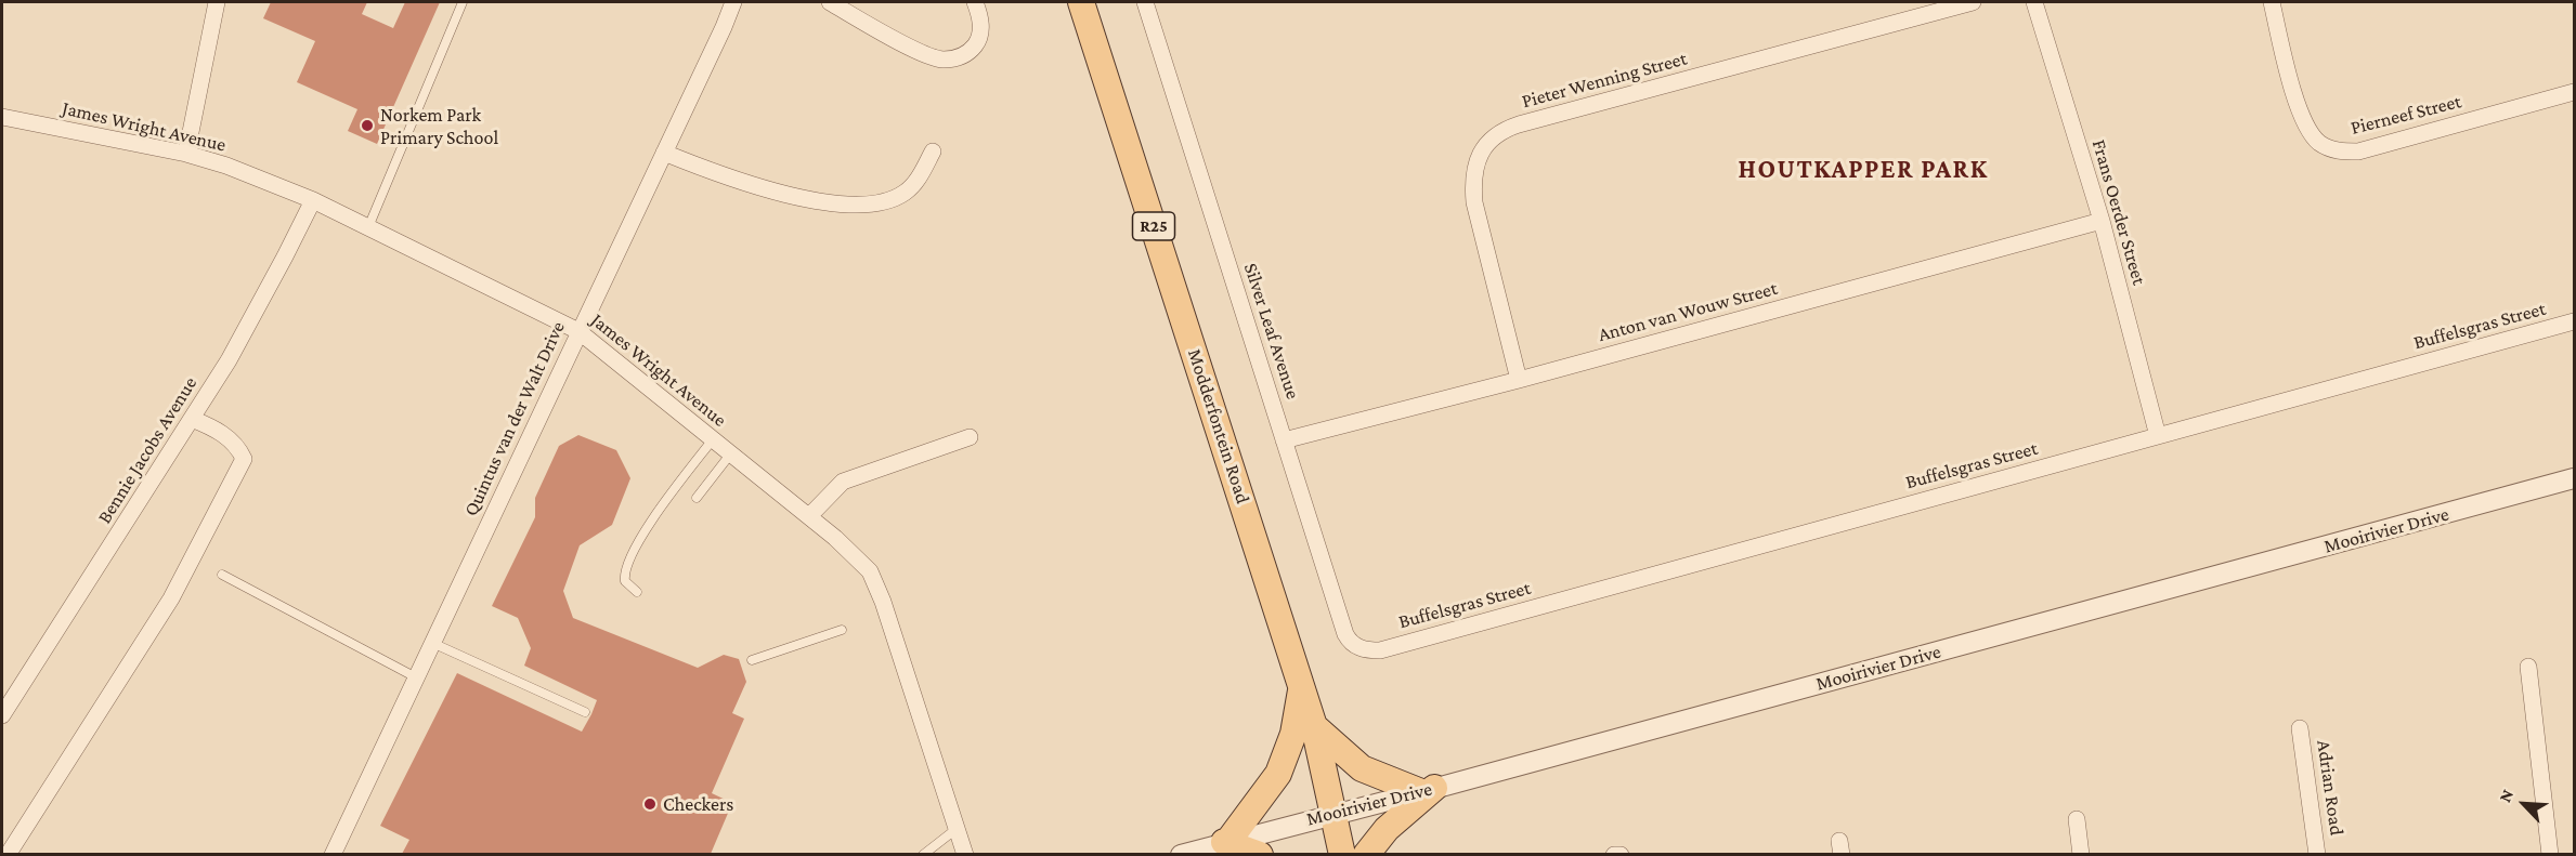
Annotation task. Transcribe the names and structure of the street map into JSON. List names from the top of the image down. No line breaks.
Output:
{"streets":{"main road":["R25","Modderfontein Road"],"street":["Pieter Wenning Street","Pierneef Street","James Wright Avenue","Frans Oerder Street","Anton van Wouw Street","Buffelsgras Street","Silver Leaf Avenue","Quintus van der Walt Drive","Bennie Jacobs Avenue","Mooirivier Drive","Adrian Road"]},"crossings":[["Pieter Wenning Street","Anton van Wouw Street"],["James Wright Avenue","Quintus van der Walt Drive"],["James Wright Avenue","Bennie Jacobs Avenue"],["Frans Oerder Street","Anton van Wouw Street"],["Frans Oerder Street","Buffelsgras Street"],["Anton van Wouw Street","Silver Leaf Avenue"],["Buffelsgras Street","Silver Leaf Avenue"],["Modderfontein Road","Mooirivier Drive"]],"districts":["HOUTKAPPER PARK"],"places":["Norkem Park Primary School","Checkers"],"north":"top left"}
